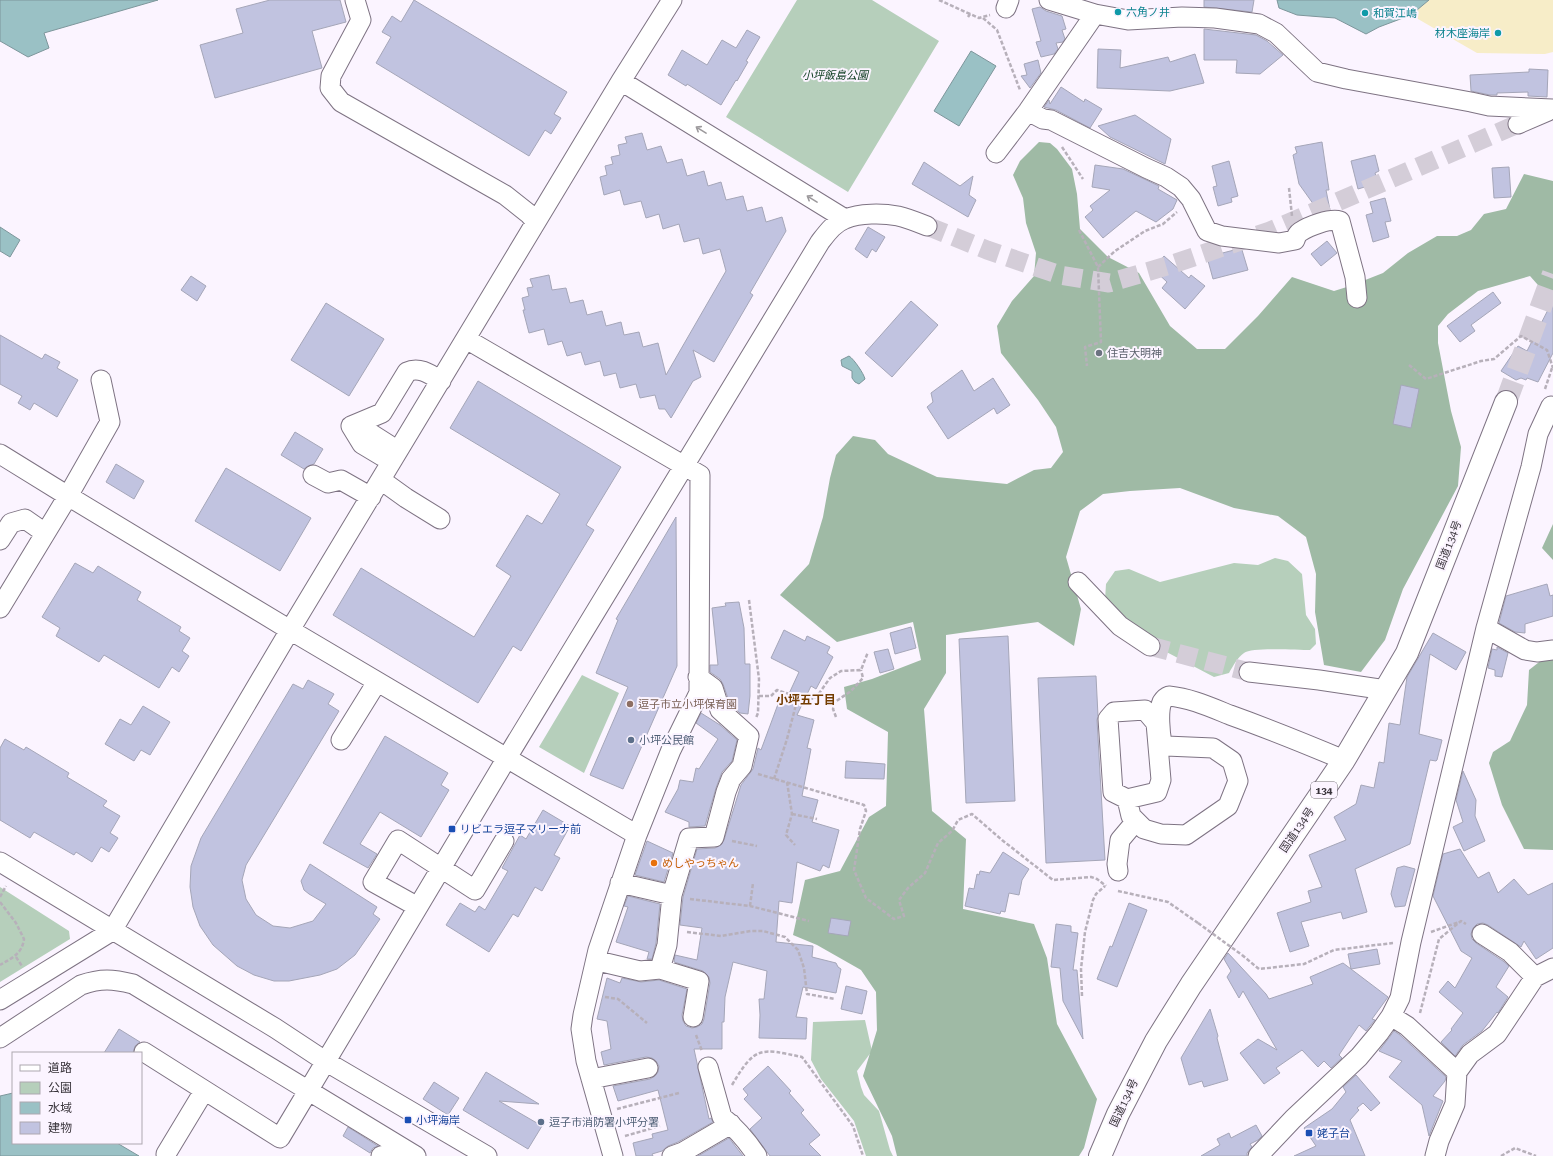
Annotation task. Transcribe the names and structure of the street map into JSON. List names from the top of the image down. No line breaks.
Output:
{"streets":{"highway":["国道134号","134"]},"districts":["小坪五丁目"],"parks":["小坪飯島公園"],"places":{"other":["六角ノ井","和賀江嶋","材木座海岸","住吉大明神","逗子市立小坪保育園","小坪公民館","めしやっちゃん","逗子市消防署小坪分署"],"transit":["リビエラ逗子マリーナ前","小坪海岸","姥子台"]},"legend":["道路","公園","水域","建物"]}
